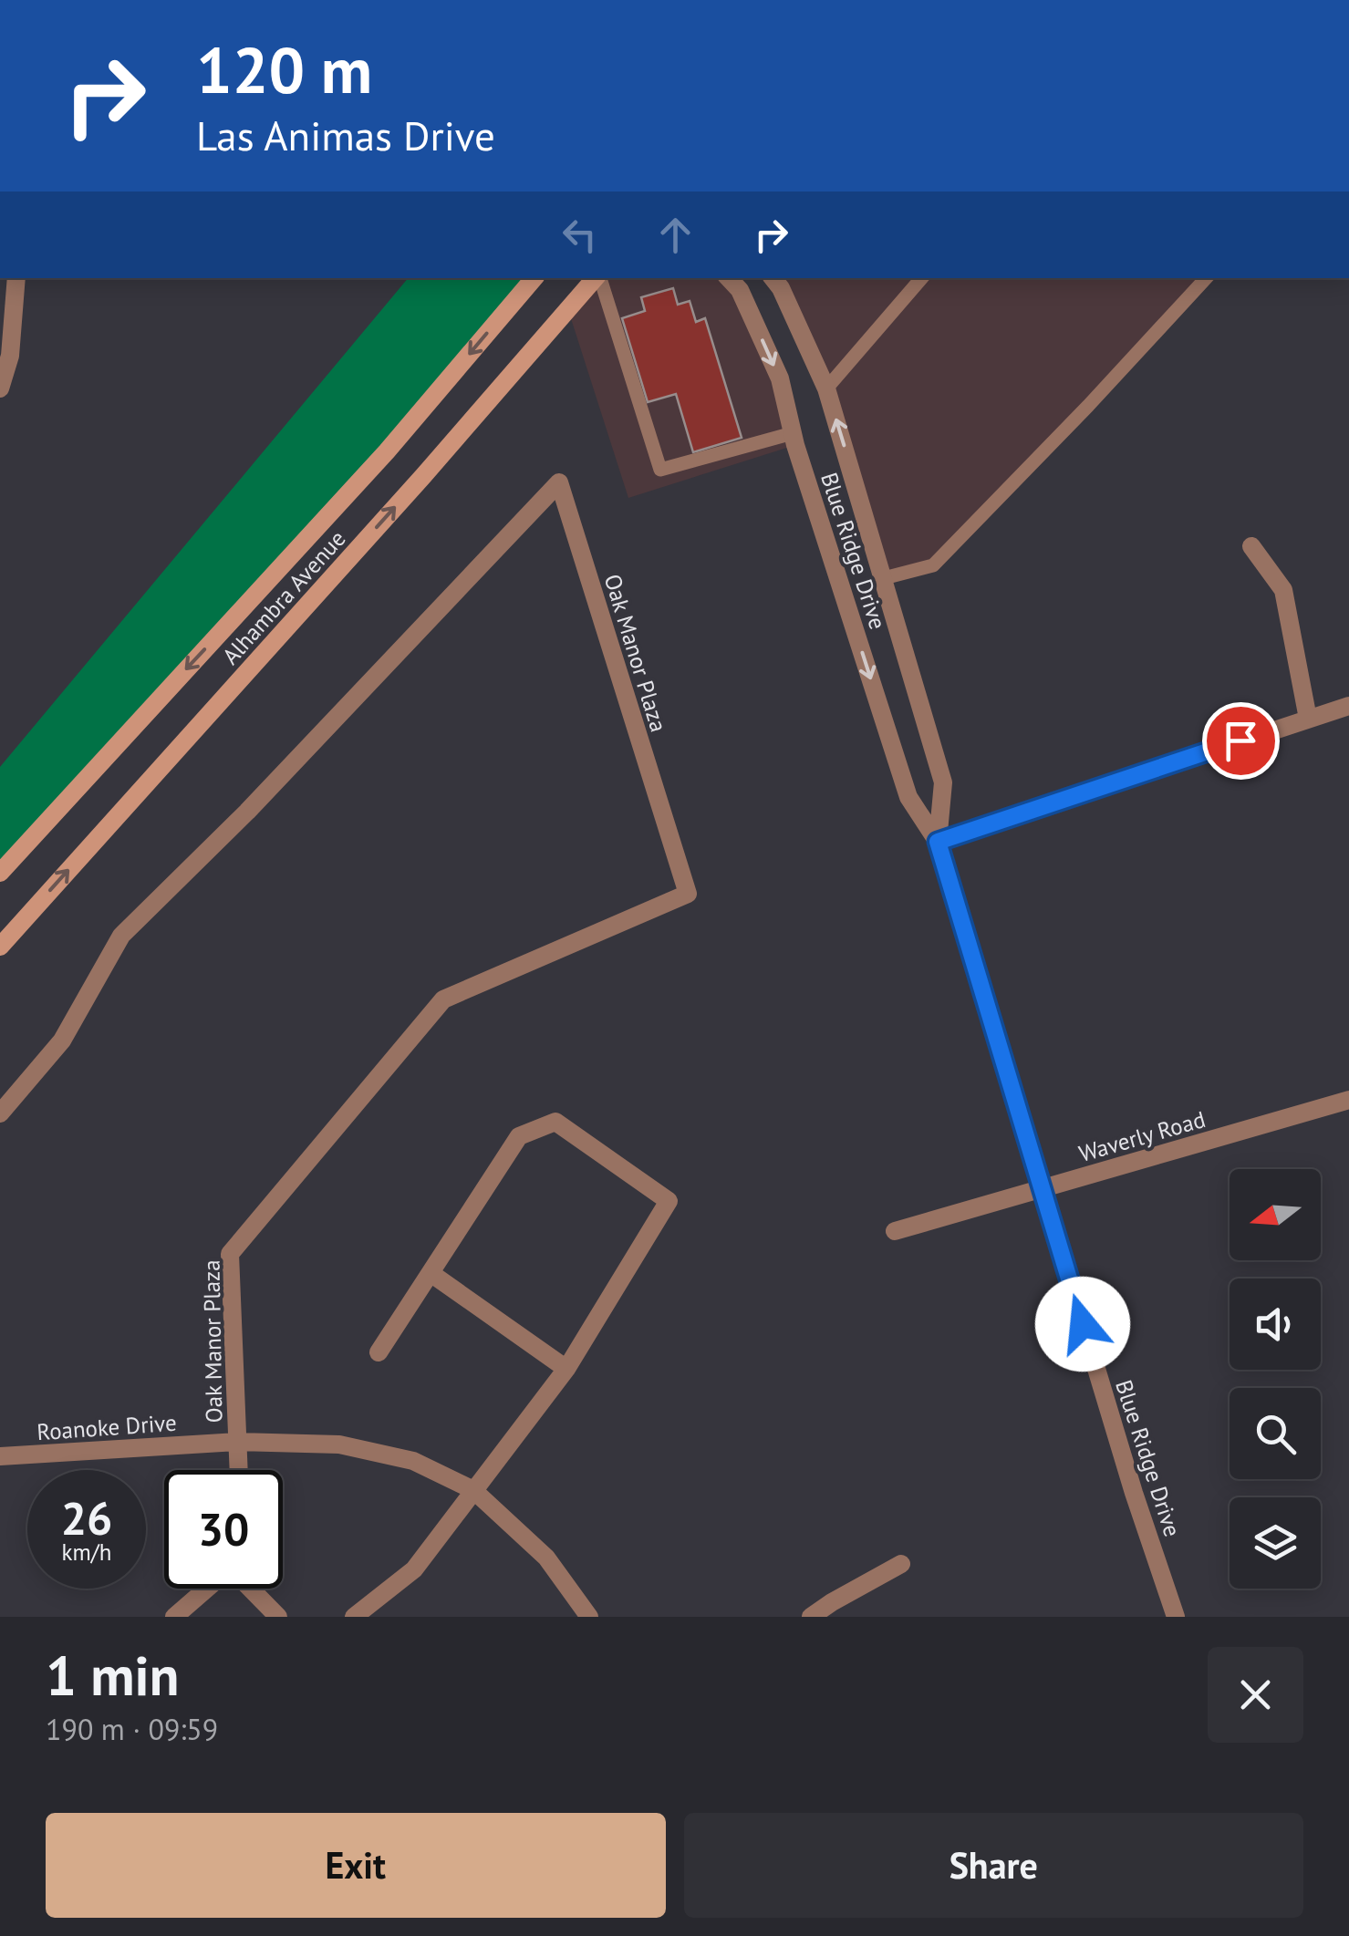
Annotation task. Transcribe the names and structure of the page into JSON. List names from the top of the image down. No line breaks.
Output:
{"streets":{"main road":["Alhambra Avenue"],"street":["Blue Ridge Drive","Oak Manor Plaza","Waverly Road","Roanoke Drive"]},"crossings":[["Blue Ridge Drive","Waverly Road"],["Oak Manor Plaza","Roanoke Drive"]],"north":"left","page":{"turn":["120 m","Las Animas Drive"],"speed":"26 km/h","limit":"30","heading":["1 min","190 m · 09:59"],"buttons":["Exit","Share"]}}
